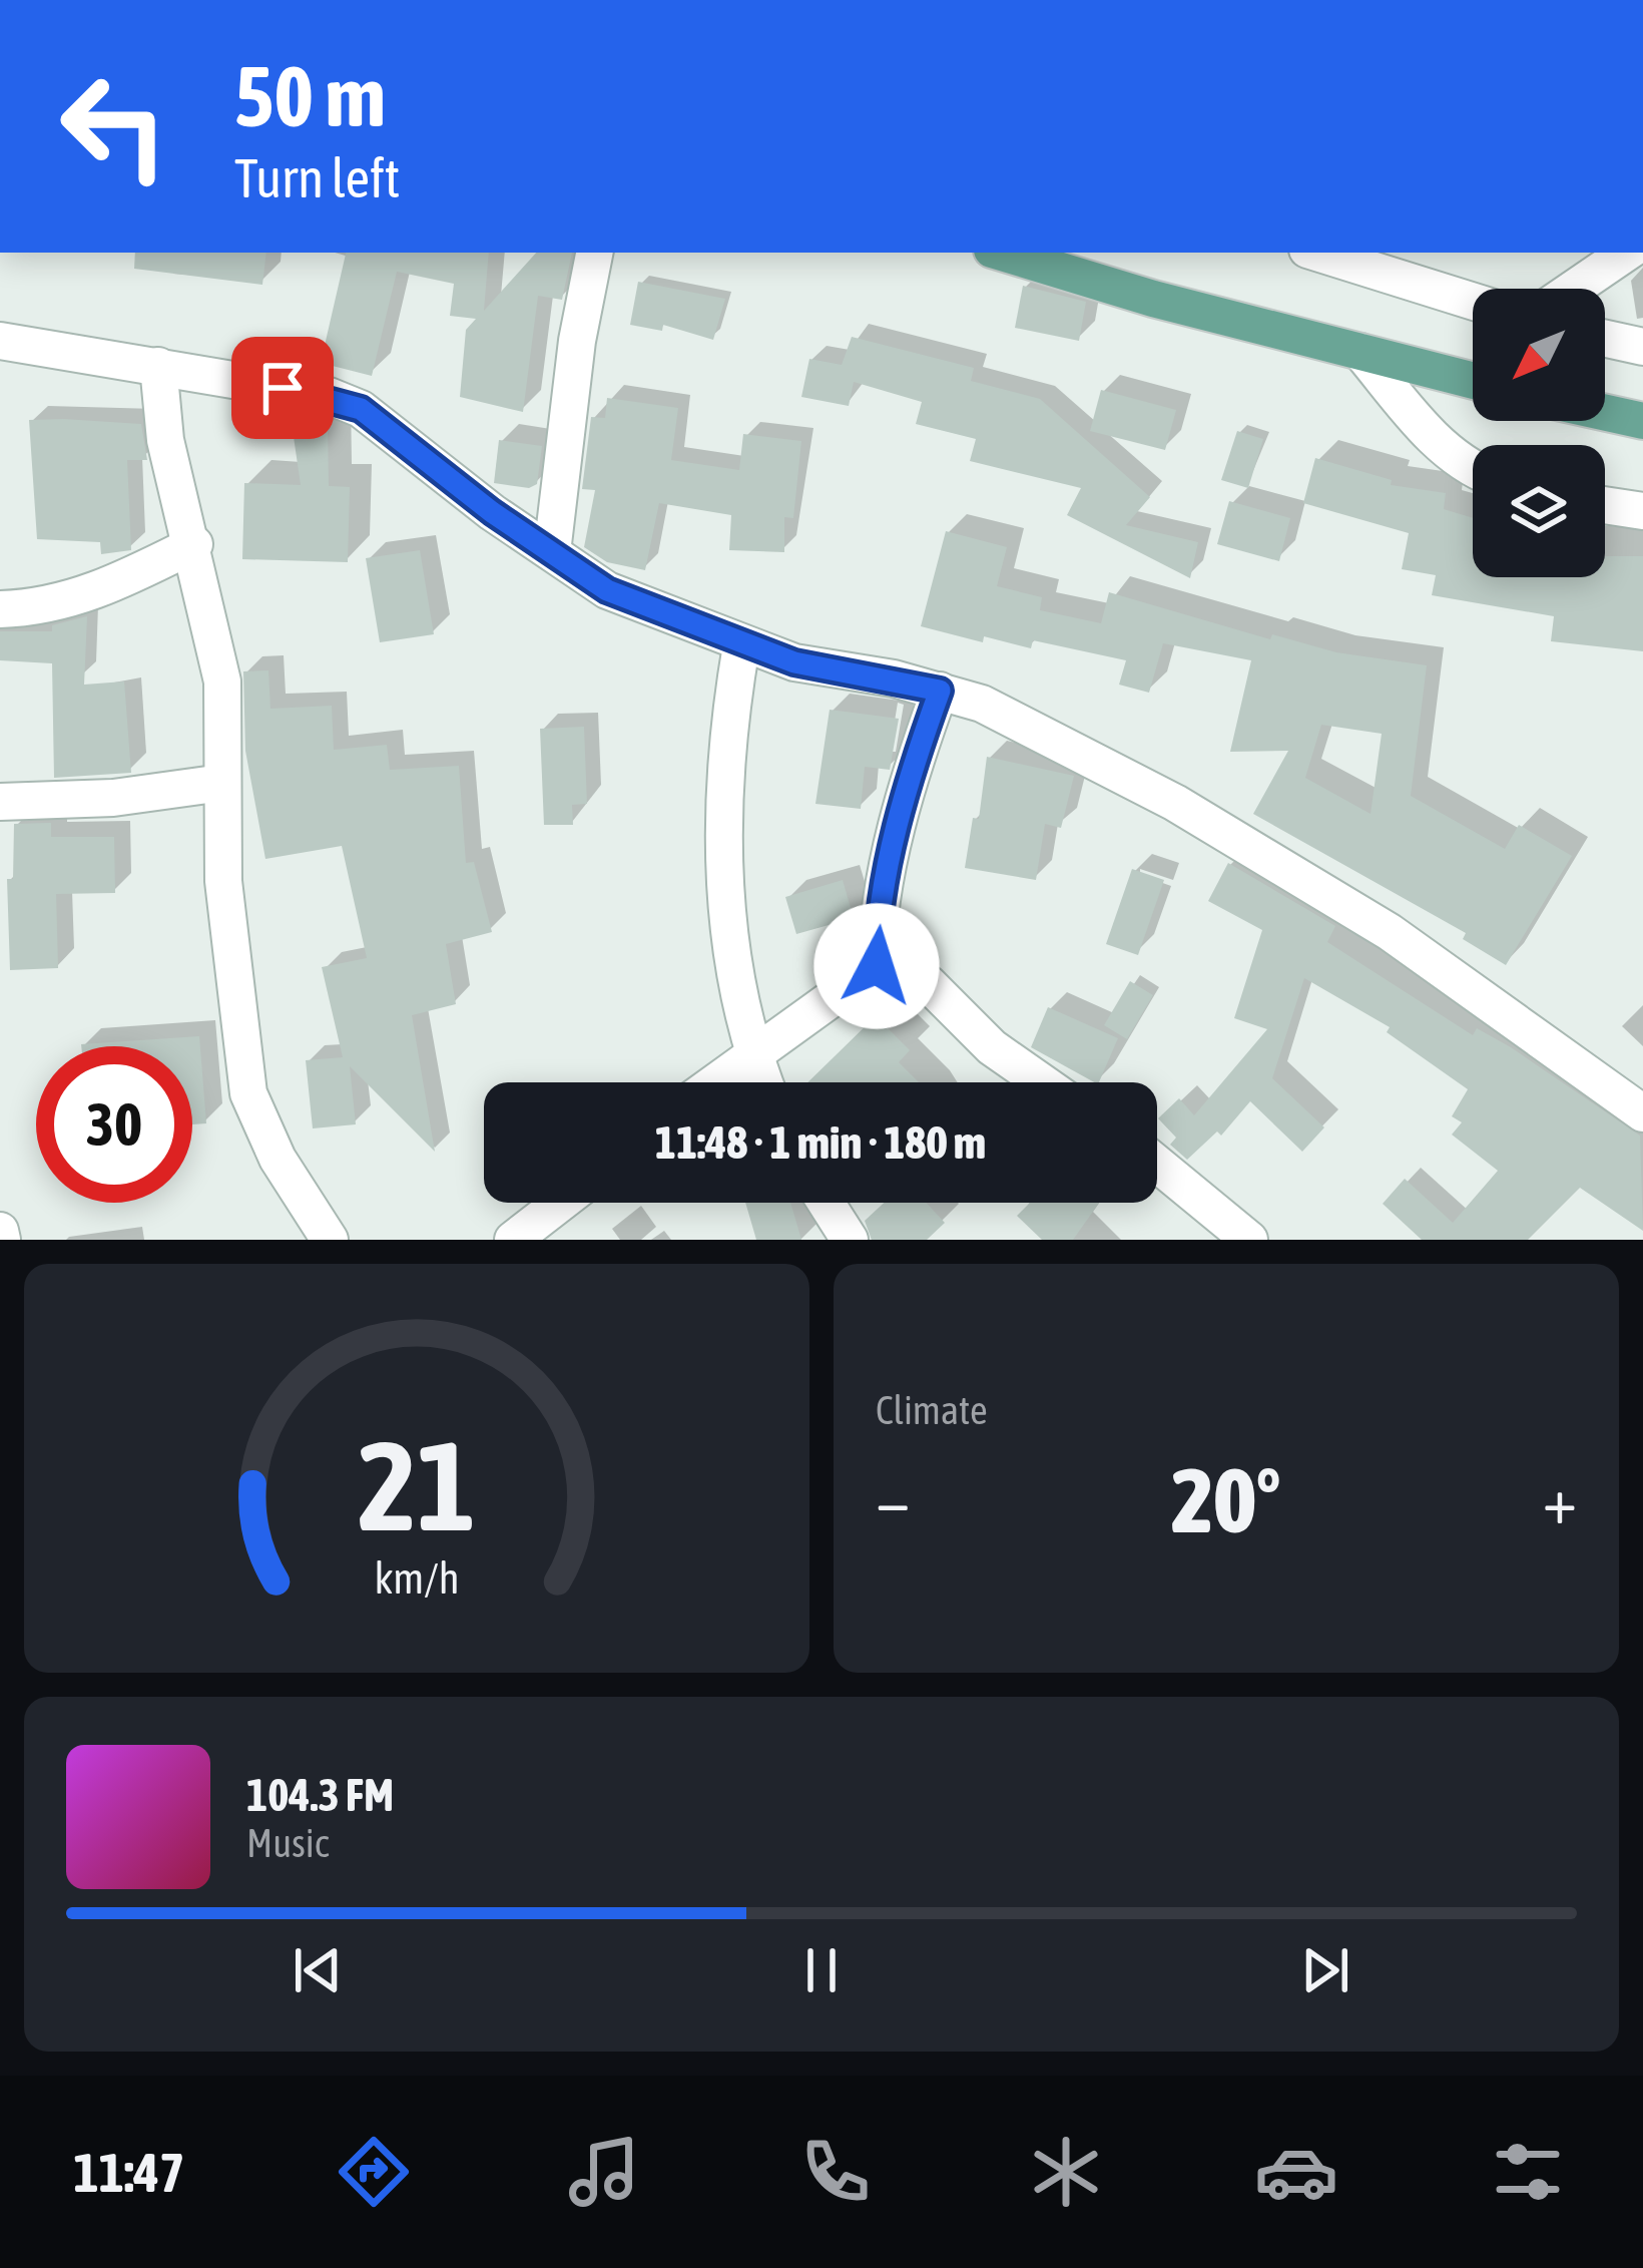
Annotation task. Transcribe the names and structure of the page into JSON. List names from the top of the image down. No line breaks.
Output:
{"north":"bottom left","page":{"turn":["50 m","Turn left"],"limit":"30","trip":"11:48 · 1 min · 180 m","tile":"Climate","heat":["−","20°","+"],"song":["104.3 FM","Music"],"tabs":"11:47","gauge":["21","km/h"]}}
